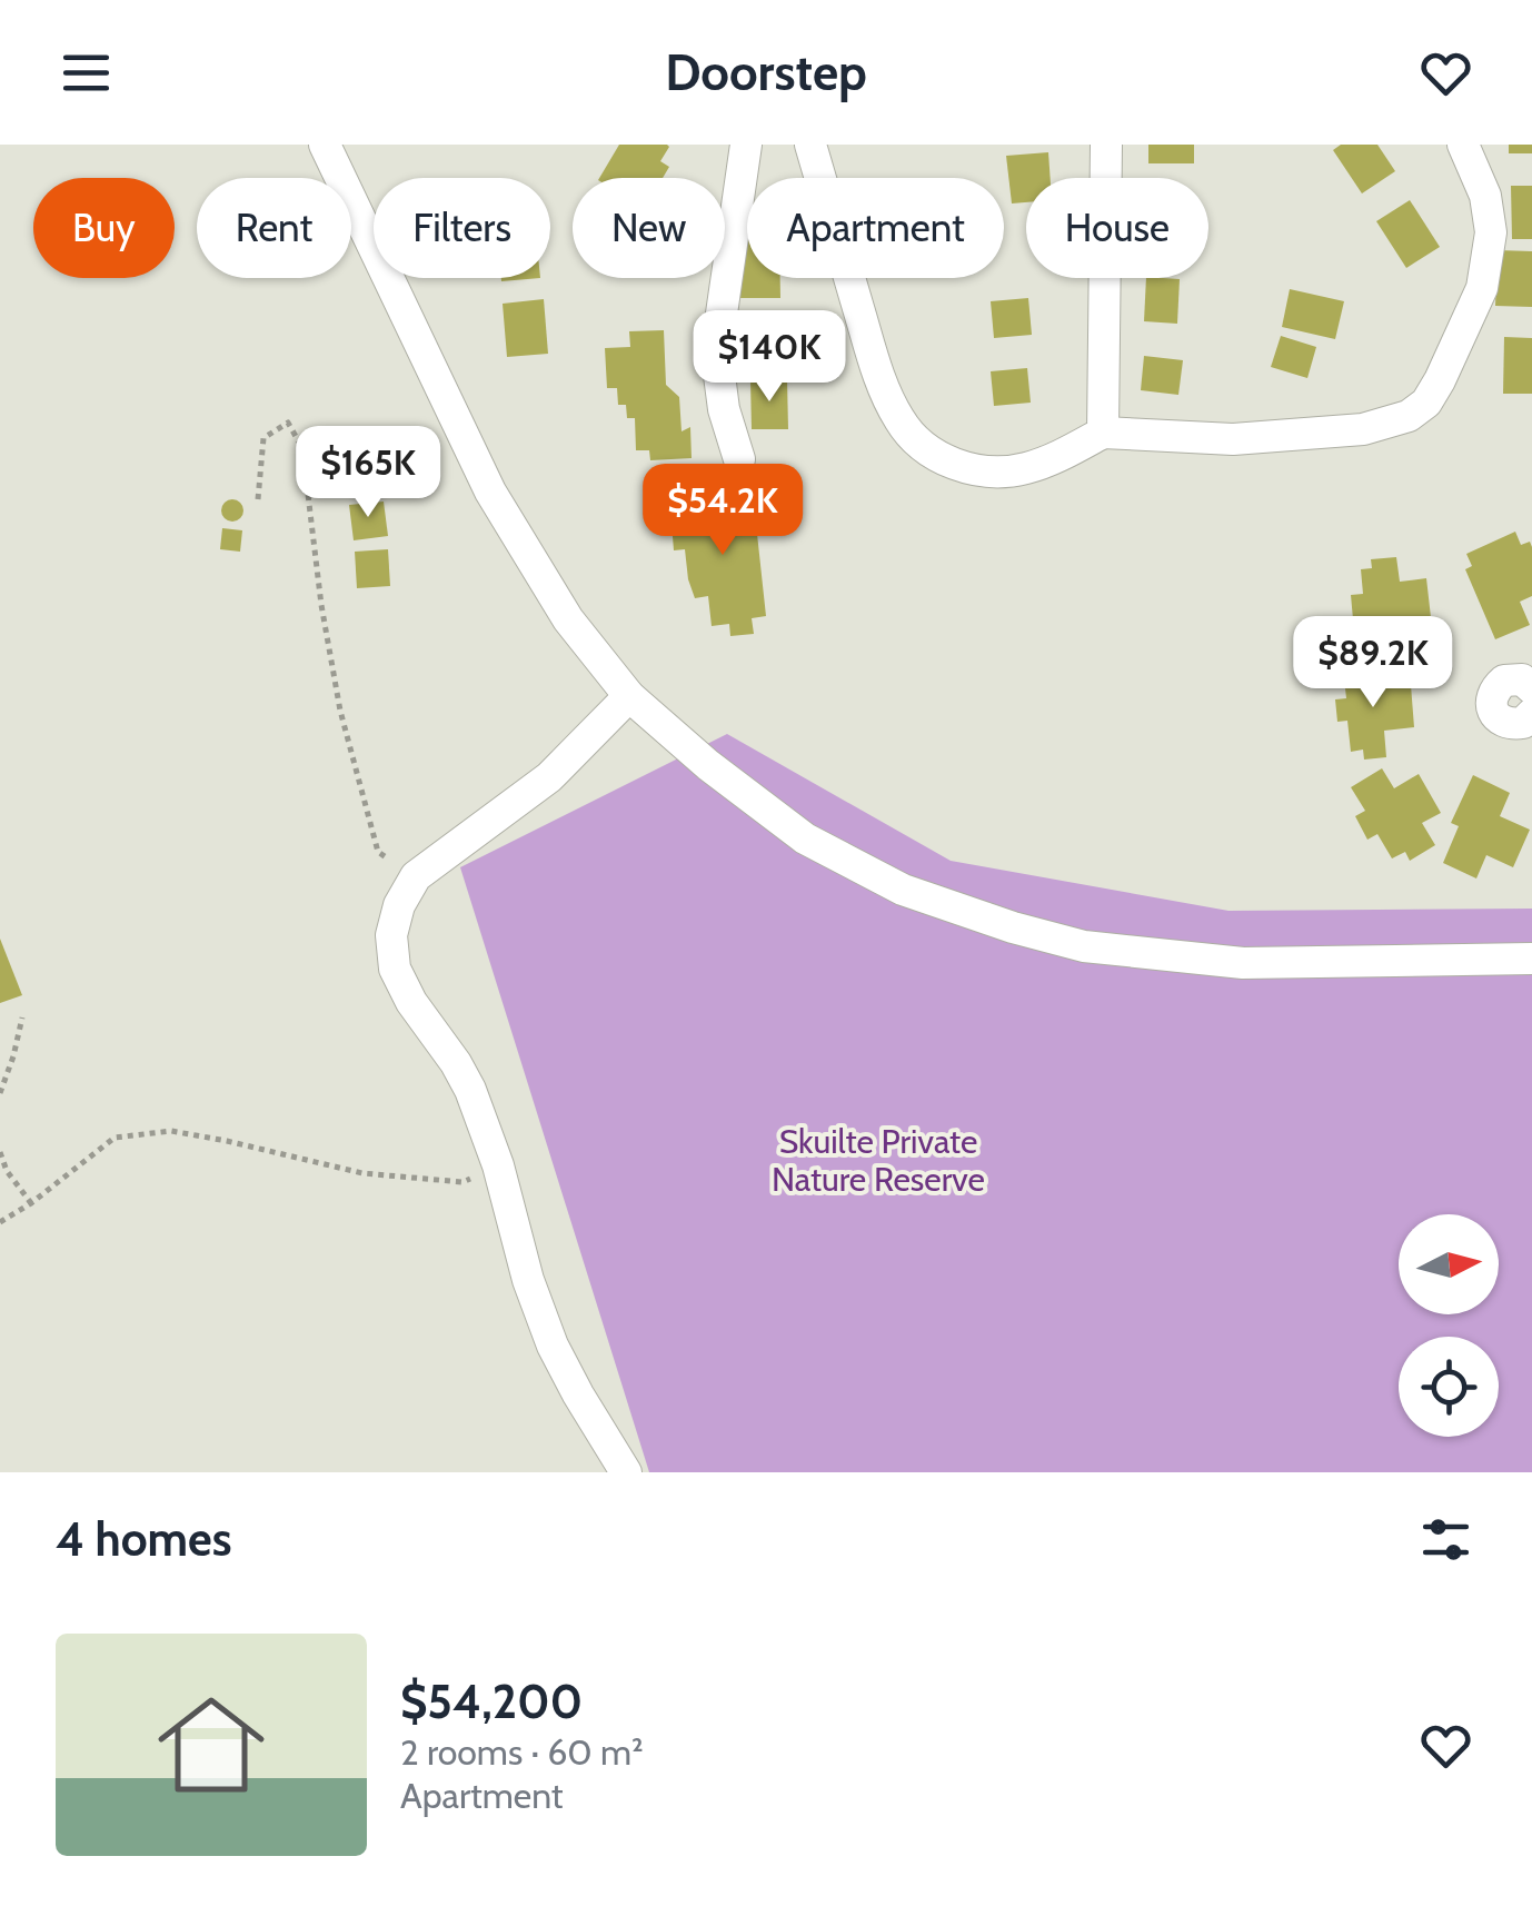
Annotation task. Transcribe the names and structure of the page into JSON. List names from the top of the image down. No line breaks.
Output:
{"parks":["Skuilte Private Nature Reserve"],"north":"right","page":{"header":"Doorstep","chip":["Buy","Rent","Filters","New","Apartment","House"],"price":["$140K","$165K","$54.2K","$89.2K"],"heading":"4 homes","list":[{"name":"$54,200","note":"2 rooms · 60 m² · Apartment"}]}}
